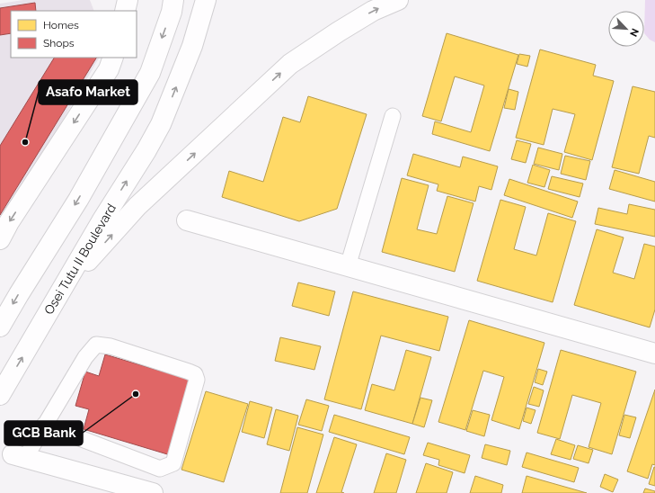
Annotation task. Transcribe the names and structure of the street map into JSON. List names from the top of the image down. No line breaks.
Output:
{"streets":{"main road":["Osei Tutu II Boulevard"]},"places":["Asafo Market","GCB Bank"],"legend":["Homes","Shops"],"north":"bottom right"}
